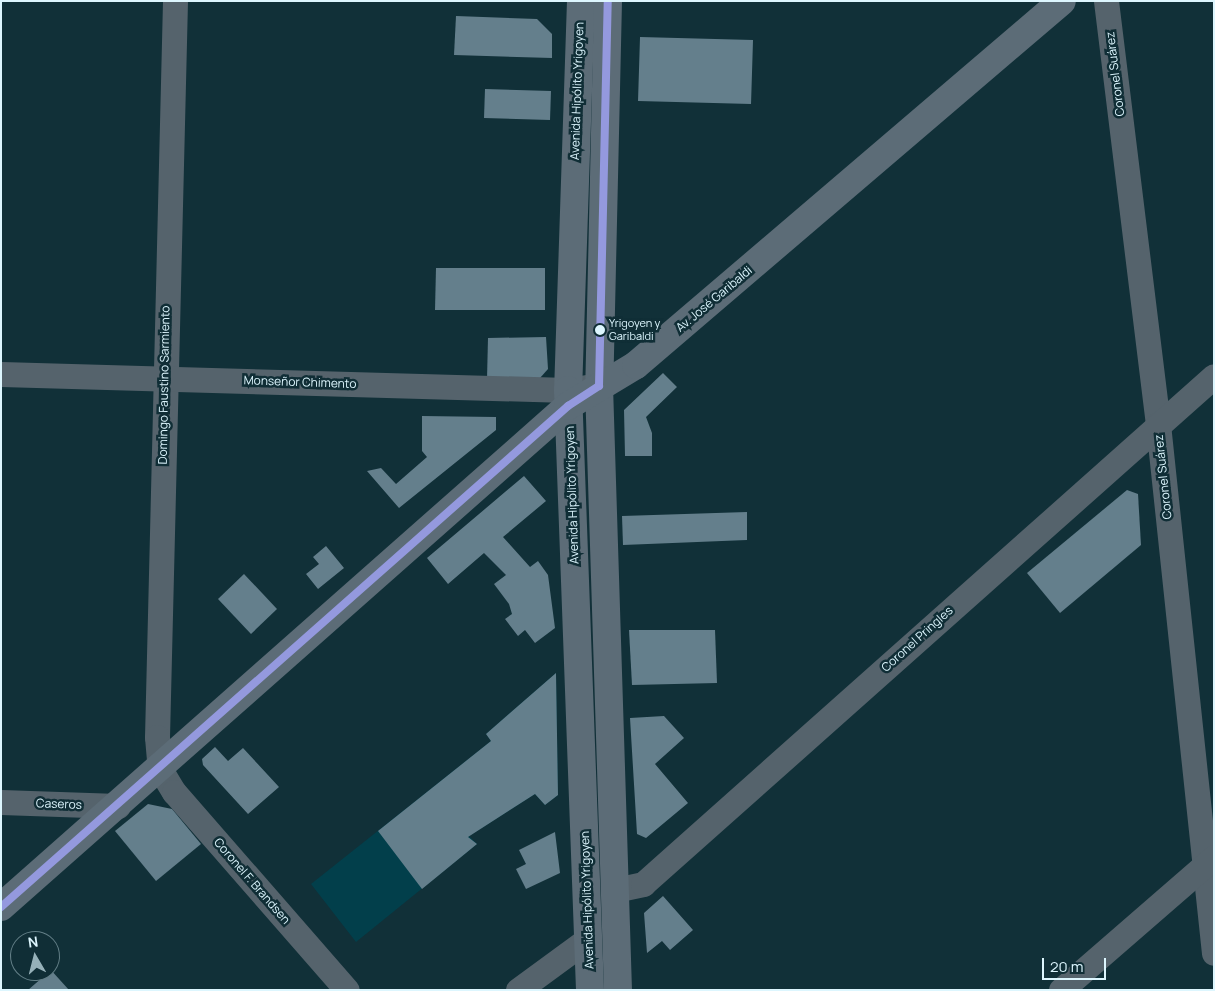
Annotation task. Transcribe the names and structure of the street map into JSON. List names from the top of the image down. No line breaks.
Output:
{"streets":{"main road":["Avenida Hipólito Yrigoyen","Av. José Garibaldi"],"street":["Coronel Suárez","Monseñor Chimento","Domingo Faustino Sarmiento","Coronel Pringles","Caseros","Coronel F. Brandsen"]},"crossings":[["Coronel Suárez","Coronel Pringles"],["Avenida Hipólito Yrigoyen","Av. José Garibaldi"],["Avenida Hipólito Yrigoyen","Monseñor Chimento"],["Av. José Garibaldi","Monseñor Chimento"],["Av. José Garibaldi","Domingo Faustino Sarmiento"],["Av. José Garibaldi","Caseros"],["Av. José Garibaldi","Coronel F. Brandsen"],["Monseñor Chimento","Domingo Faustino Sarmiento"],["Domingo Faustino Sarmiento","Coronel F. Brandsen"]],"places":["Yrigoyen y Garibaldi"],"scale_bar":"20 m","north":"top"}
